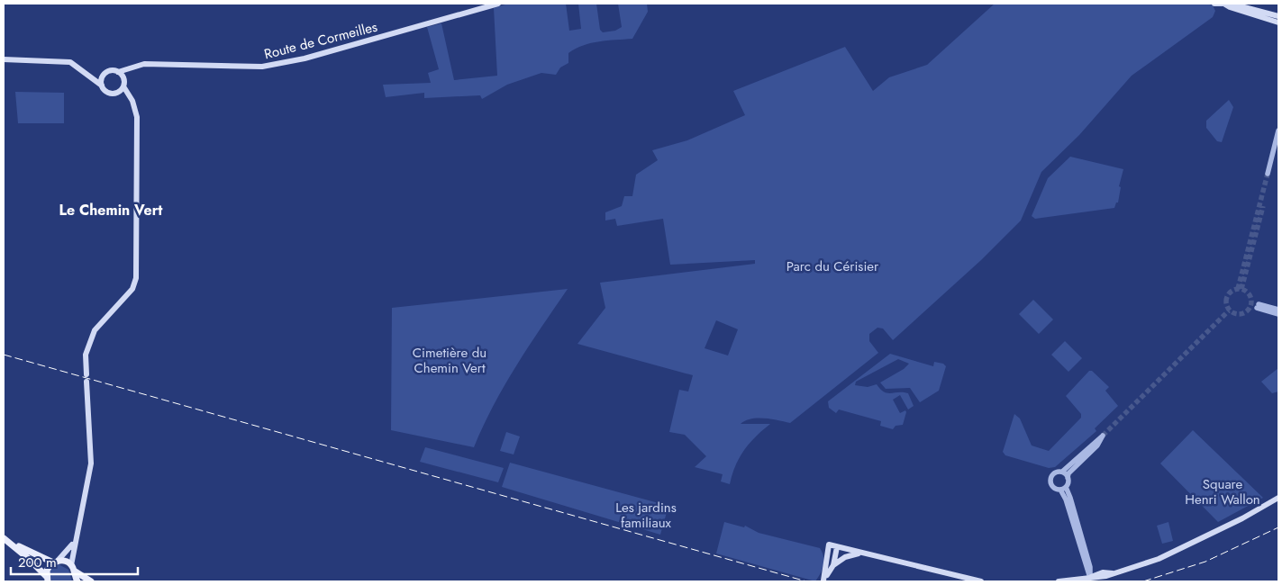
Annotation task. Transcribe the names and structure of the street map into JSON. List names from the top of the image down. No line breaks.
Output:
{"streets":{"main road":["Route de Cormeilles"]},"districts":["Le Chemin Vert"],"parks":["Parc du Cérisier","Cimetière du Chemin Vert","Square Henri Wallon","Les jardins familiaux"],"scale_bar":"200 m"}
